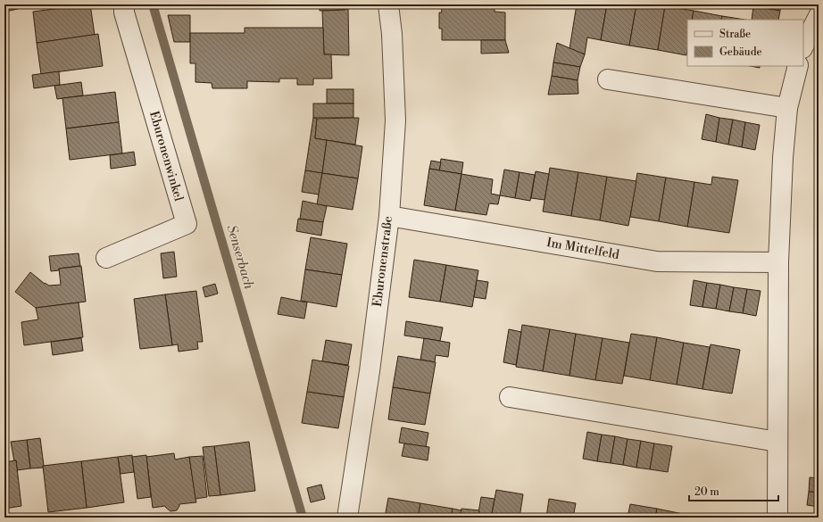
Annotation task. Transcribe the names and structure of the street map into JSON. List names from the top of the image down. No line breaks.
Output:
{"streets":{"street":["Eburonenwinkel","Im Mittelfeld","Eburonenstraße"]},"crossings":[["Im Mittelfeld","Eburonenstraße"]],"water":["Senserbach"],"legend":["Straße","Gebäude"],"scale_bar":"20 m"}
